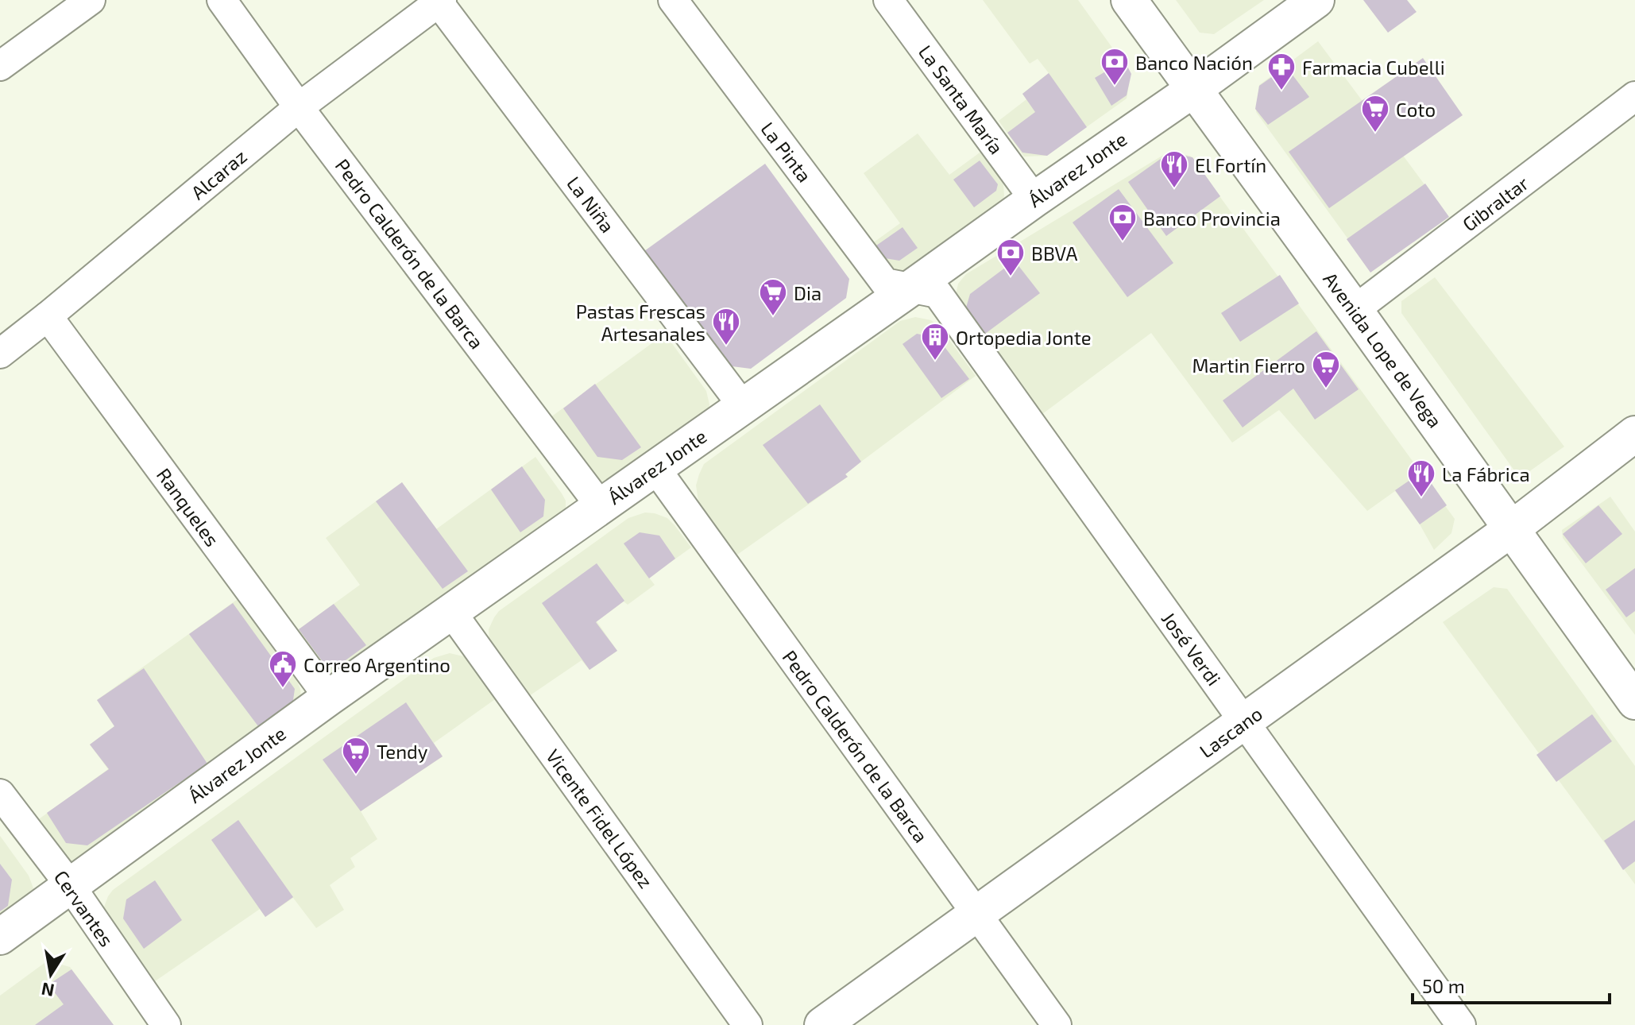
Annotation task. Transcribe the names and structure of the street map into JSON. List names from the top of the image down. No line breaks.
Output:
{"streets":{"street":["La Santa María","La Pinta","Álvarez Jonte","Alcaraz","Gibraltar","La Niña","Pedro Calderón de la Barca","Avenida Lope de Vega","Ranqueles","José Verdi","Lascano","Vicente Fidel López","Cervantes"]},"crossings":[["La Santa María","Álvarez Jonte"],["La Pinta","Álvarez Jonte"],["La Pinta","José Verdi"],["Álvarez Jonte","La Niña"],["Álvarez Jonte","Pedro Calderón de la Barca"],["Álvarez Jonte","Avenida Lope de Vega"],["Álvarez Jonte","Ranqueles"],["Álvarez Jonte","José Verdi"],["Álvarez Jonte","Vicente Fidel López"],["Álvarez Jonte","Cervantes"],["Alcaraz","La Niña"],["Alcaraz","Pedro Calderón de la Barca"],["Alcaraz","Ranqueles"],["Gibraltar","Avenida Lope de Vega"],["Pedro Calderón de la Barca","Lascano"],["Avenida Lope de Vega","Lascano"],["José Verdi","Lascano"]],"places":{"bank":["Banco Nación","Banco Provincia","BBVA"],"pharmacy":["Farmacia Cubelli"],"supermarket":["Coto","Dia","Martin Fierro","Tendy"],"restaurant":["El Fortín","Pastas Frescas Artesanales","La Fábrica"],"building":["Ortopedia Jonte"],"public building":["Correo Argentino"]},"scale_bar":"50 m","north":"bottom"}
